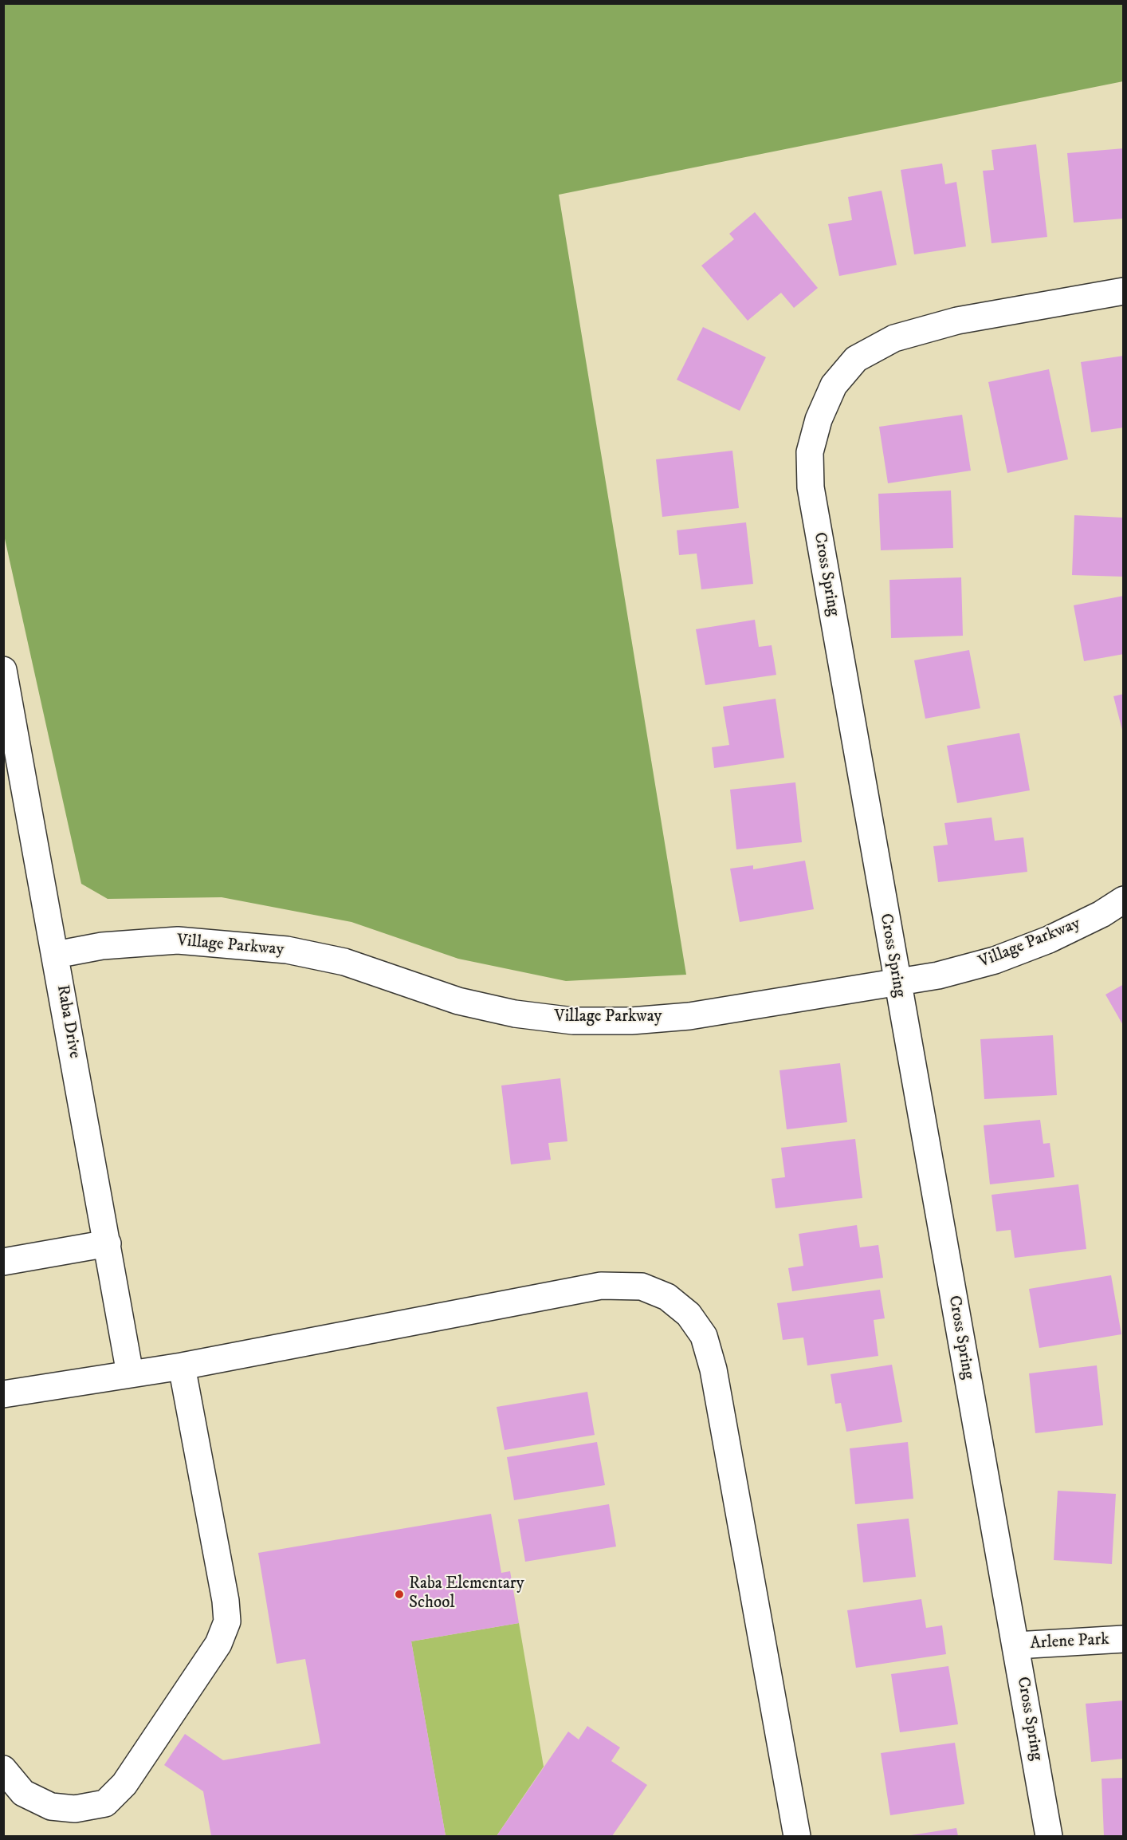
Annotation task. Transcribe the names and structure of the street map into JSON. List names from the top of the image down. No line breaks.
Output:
{"streets":{"street":["Cross Spring","Village Parkway","Raba Drive","Arlene Park"]},"crossings":[["Cross Spring","Village Parkway"],["Cross Spring","Arlene Park"],["Village Parkway","Raba Drive"]],"places":["Raba Elementary School"]}
